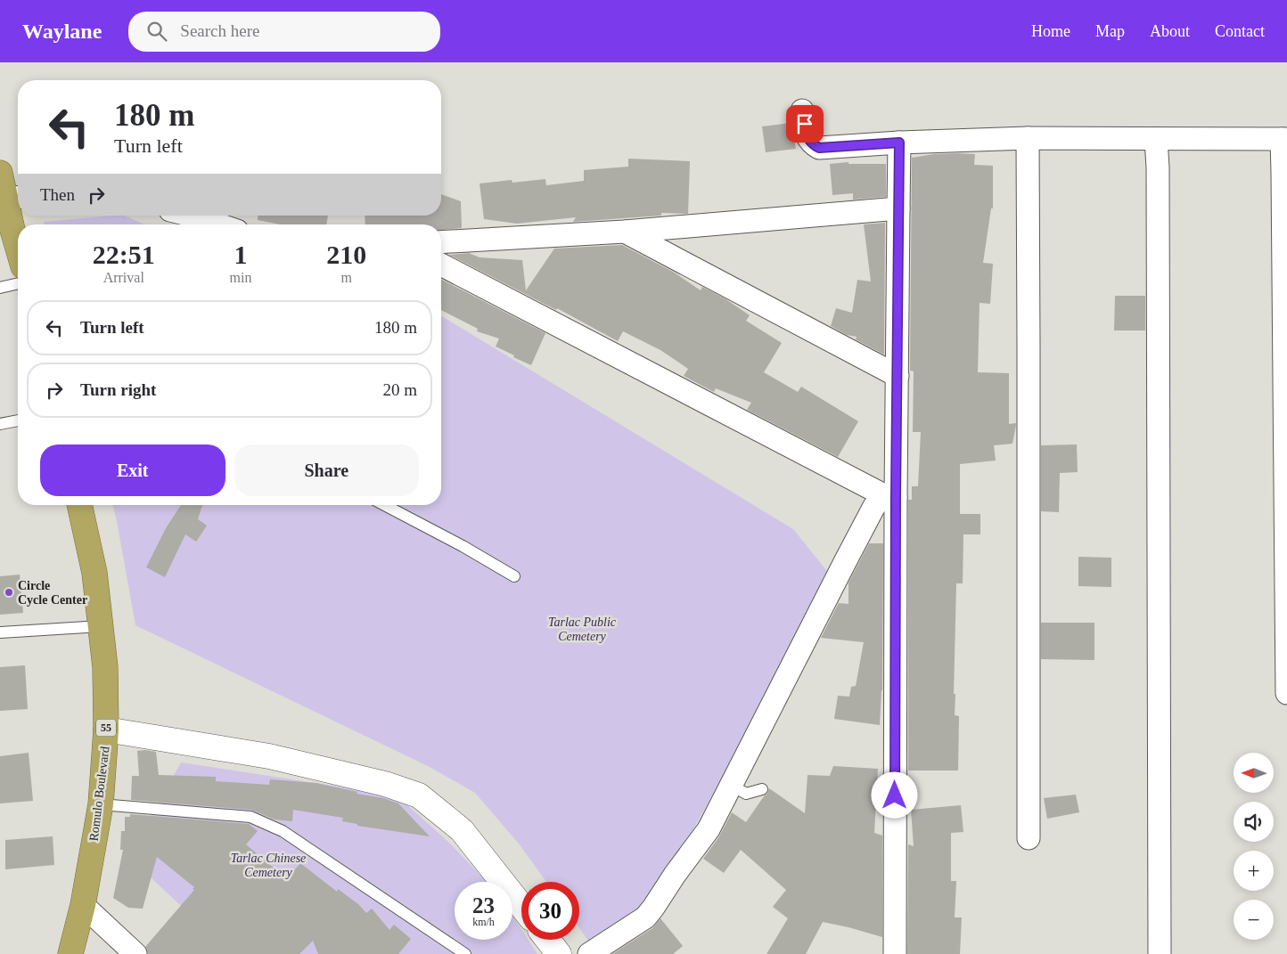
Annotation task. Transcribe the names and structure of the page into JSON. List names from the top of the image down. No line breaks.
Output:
{"streets":{"highway":["55","Romulo Boulevard"]},"parks":["Tarlac Public Cemetery","Tarlac Chinese Cemetery"],"places":["Circle Cycle Center"],"north":"left","page":{"header":"Waylane","search":"Search here","nav":["Home","Map","About","Contact"],"turn":["180 m","Turn left"],"then":"Then","eta":["22:51","Arrival","1","min","210","m"],"list":[{"name":"Turn left","value":"180 m"},{"name":"Turn right","value":"20 m"}],"buttons":["Exit","Share"],"map_buttons":["+","−"],"speed":"23 km/h","limit":"30"}}
